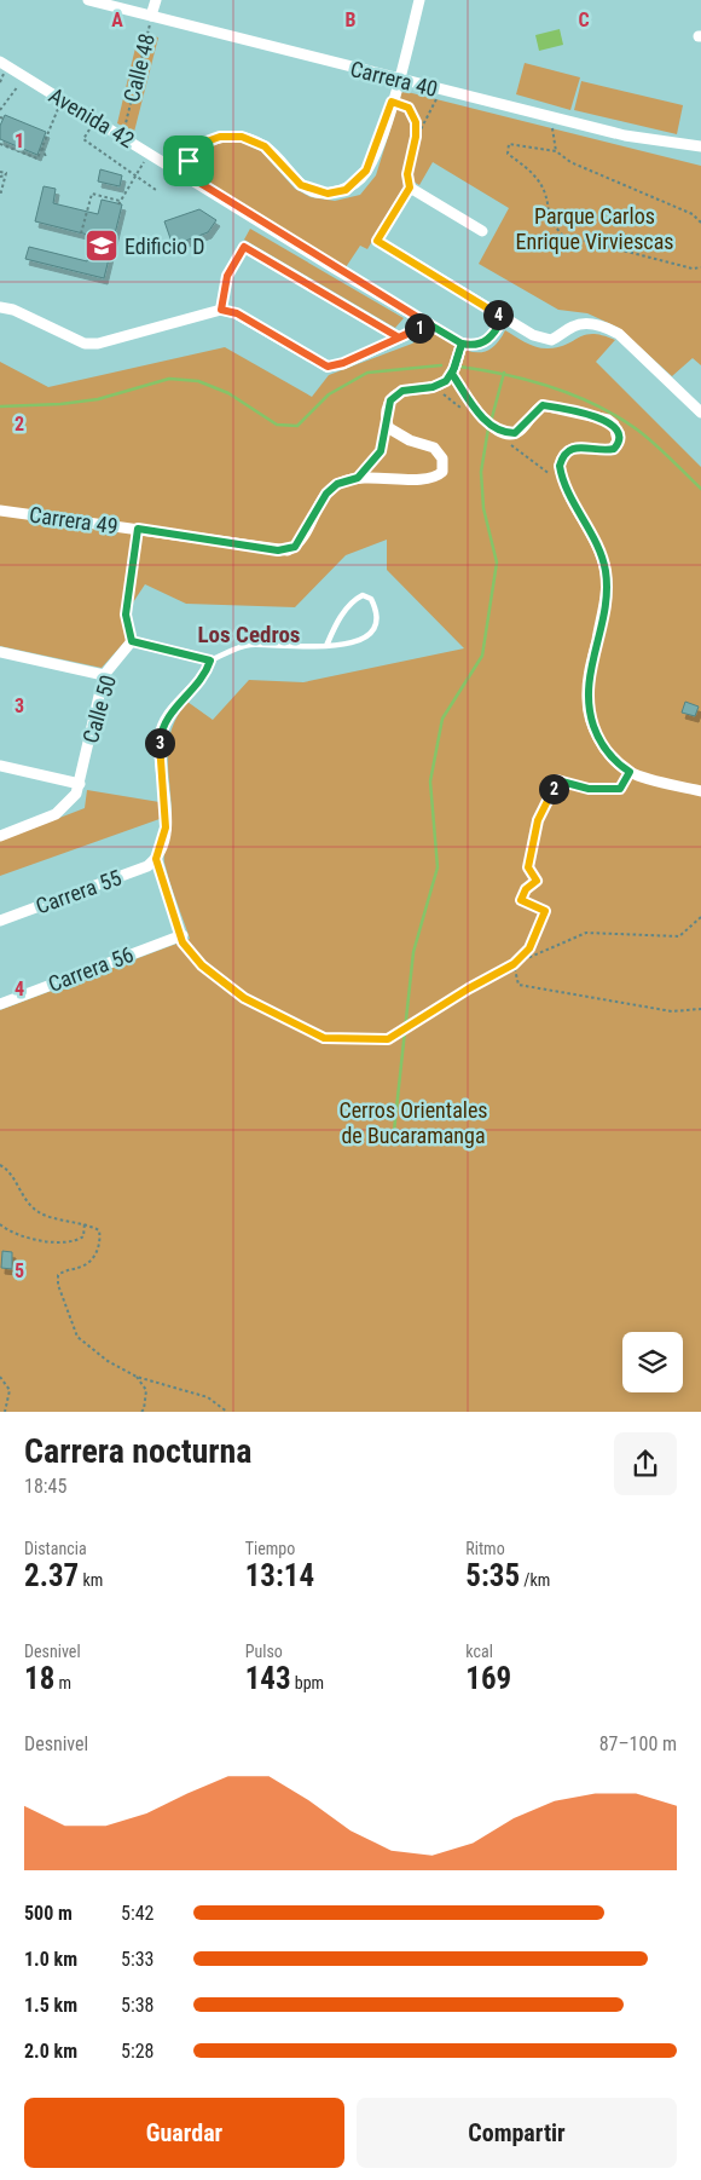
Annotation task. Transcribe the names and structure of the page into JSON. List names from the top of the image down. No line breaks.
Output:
{"streets":{"street":["Calle 48","Carrera 40","Avenida 42","Carrera 49","Calle 50","Carrera 55","Carrera 56"]},"crossings":[["Calle 48","Carrera 40"],["Calle 48","Avenida 42"]],"districts":["Los Cedros"],"parks":["Parque Carlos Enrique Virviescas","Cerros Orientales de Bucaramanga"],"places":{"school or university":["Edificio D"]},"page":{"pins":["4","1","3","2"],"heading":["Carrera nocturna","18:45"],"stats":[["Distancia","2.37 km"],["Tiempo","13:14"],["Ritmo","5:35 /km"],["Desnivel","18 m"],["Pulso","143 bpm"],["kcal","169"]],"chart":["Desnivel","87–100 m"],"list":[{"name":"500 m","note":"5:42"},{"name":"1.0 km","note":"5:33"},{"name":"1.5 km","note":"5:38"},{"name":"2.0 km","note":"5:28"}],"buttons":["Guardar","Compartir"]},"grid":{"columns":["A","B","C"],"rows":["1","2","3","4","5"]}}
